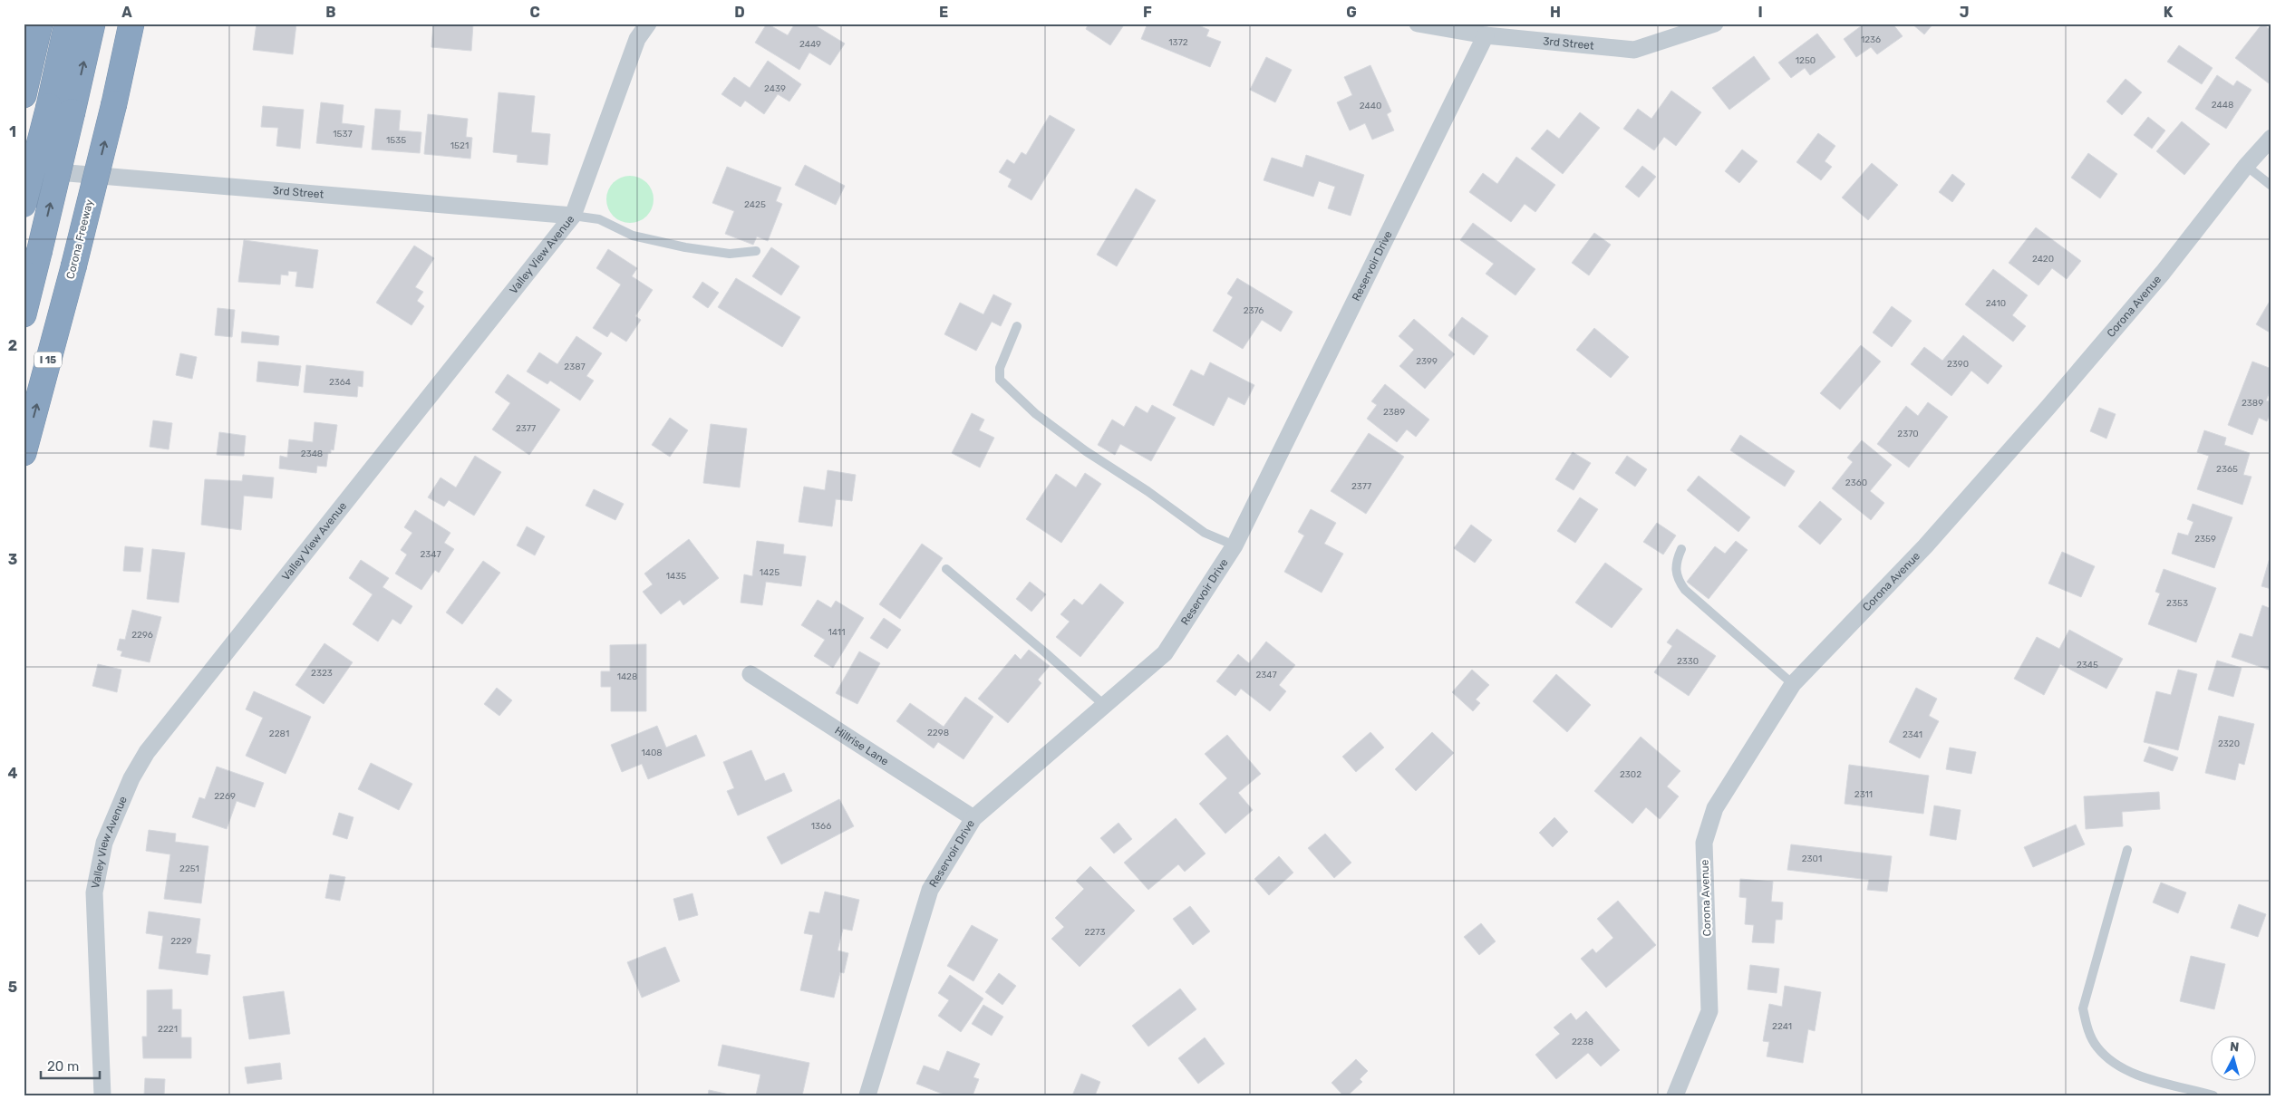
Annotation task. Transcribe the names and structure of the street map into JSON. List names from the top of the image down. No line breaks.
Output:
{"streets":{"highway":["Corona Freeway","I 15"],"street":["3rd Street","Valley View Avenue","Reservoir Drive","Corona Avenue","Hillrise Lane"]},"crossings":[["3rd Street","Valley View Avenue"],["3rd Street","Reservoir Drive"],["Reservoir Drive","Hillrise Lane"]],"house_numbers":["1236","1372","2449","1250","2439","2448","2440","1537","1535","1521","2425","2420","2410","2376","2399","2390","2387","2364","2389","2389","2377","2370","2348","2365","2360","2377","2359","2347","1425","1435","2353","1411","2296","2330","2345","2323","2347","1428","2298","2281","2341","2320","1408","2302","2311","2269","1366","2301","2251","2273","2229","2241","2221","2238"],"scale_bar":"20 m","north":"top","grid":{"columns":["A","B","C","D","E","F","G","H","I","J","K"],"rows":["1","2","3","4","5"]}}
